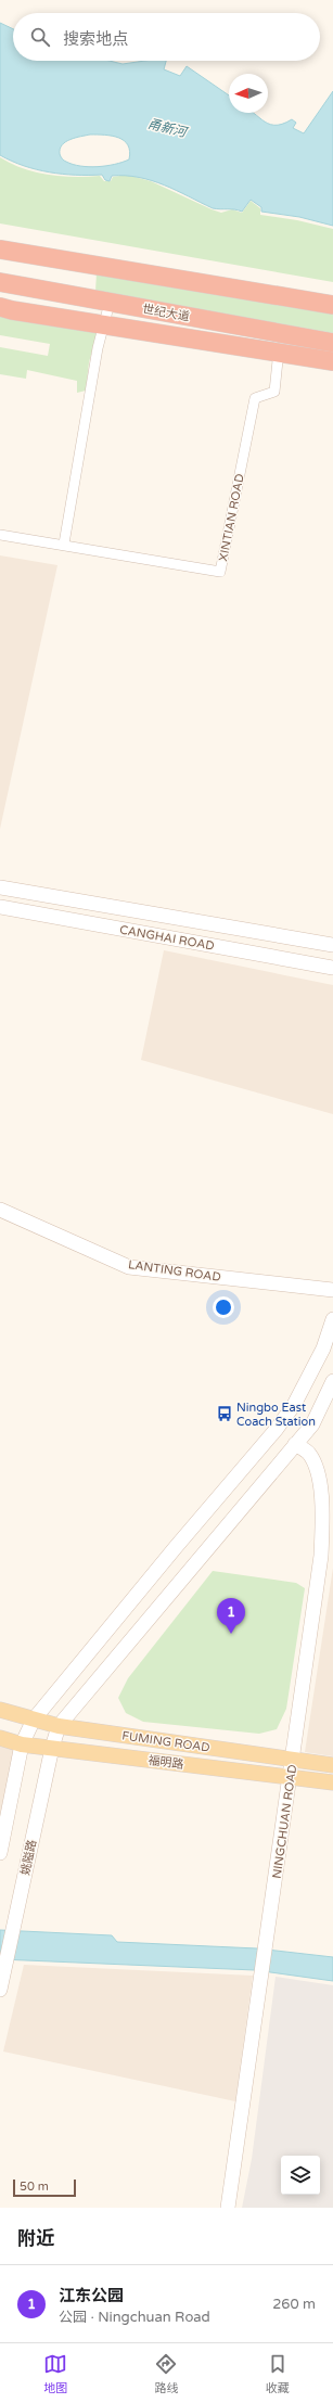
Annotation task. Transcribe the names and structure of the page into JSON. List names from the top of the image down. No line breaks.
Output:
{"streets":{"highway":["世纪大道"],"main road":["CANGHAI ROAD","LANTING ROAD","FUMING ROAD","福明路","NINGCHUAN ROAD","姚隘路"],"street":["XINTIAN ROAD"]},"crossings":[["世纪大道","XINTIAN ROAD"],["FUMING ROAD","NINGCHUAN ROAD"],["FUMING ROAD","姚隘路"],["福明路","NINGCHUAN ROAD"],["福明路","姚隘路"]],"water":["甬新河"],"places":{"bus stop":["Ningbo East Coach Station"]},"scale_bar":"50 m","north":"left","page":{"search":"搜索地点","pins":"1","scale":"50 m","heading":"附近","list":[{"mark":"1","name":"江东公园","note":"公园 · Ningchuan Road","value":"260 m"}],"nav":["地图","路线","收藏"]}}
